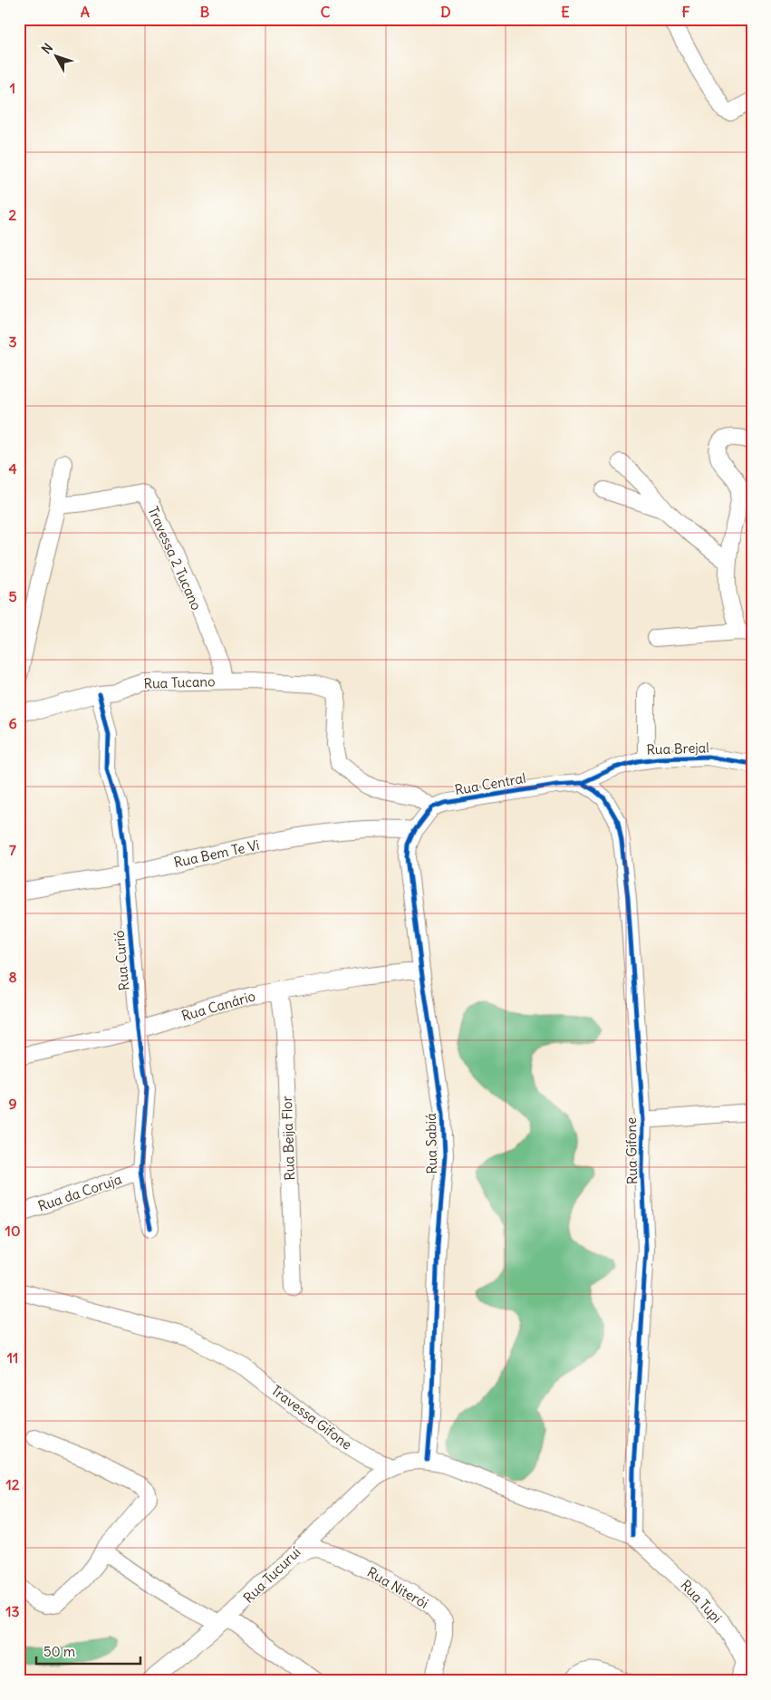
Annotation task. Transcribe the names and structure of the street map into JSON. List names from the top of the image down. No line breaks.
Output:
{"streets":{"street":["Travessa 2 Tucano","Rua Tucano","Rua Brejal","Rua Central","Rua Bem Te Vi","Rua Curió","Rua Canário","Rua Beija Flor","Rua Sabiá","Rua Gifone","Rua da Coruja","Travessa Gifone","Rua Tucuruí","Rua Niterói","Rua Tupi"]},"crossings":[["Travessa 2 Tucano","Rua Tucano"],["Rua Tucano","Rua Central"],["Rua Tucano","Rua Curió"],["Rua Brejal","Rua Central"],["Rua Brejal","Rua Gifone"],["Rua Central","Rua Gifone"],["Rua Bem Te Vi","Rua Curió"],["Rua Bem Te Vi","Rua Sabiá"],["Rua Curió","Rua Canário"],["Rua Curió","Rua da Coruja"],["Rua Canário","Rua Beija Flor"],["Rua Canário","Rua Sabiá"],["Rua Gifone","Rua Tupi"],["Travessa Gifone","Rua Tucuruí"],["Rua Tucuruí","Rua Niterói"]],"scale_bar":"50 m","north":"top left","grid":{"columns":["A","B","C","D","E","F"],"rows":["1","2","3","4","5","6","7","8","9","10","11","12","13"]}}
